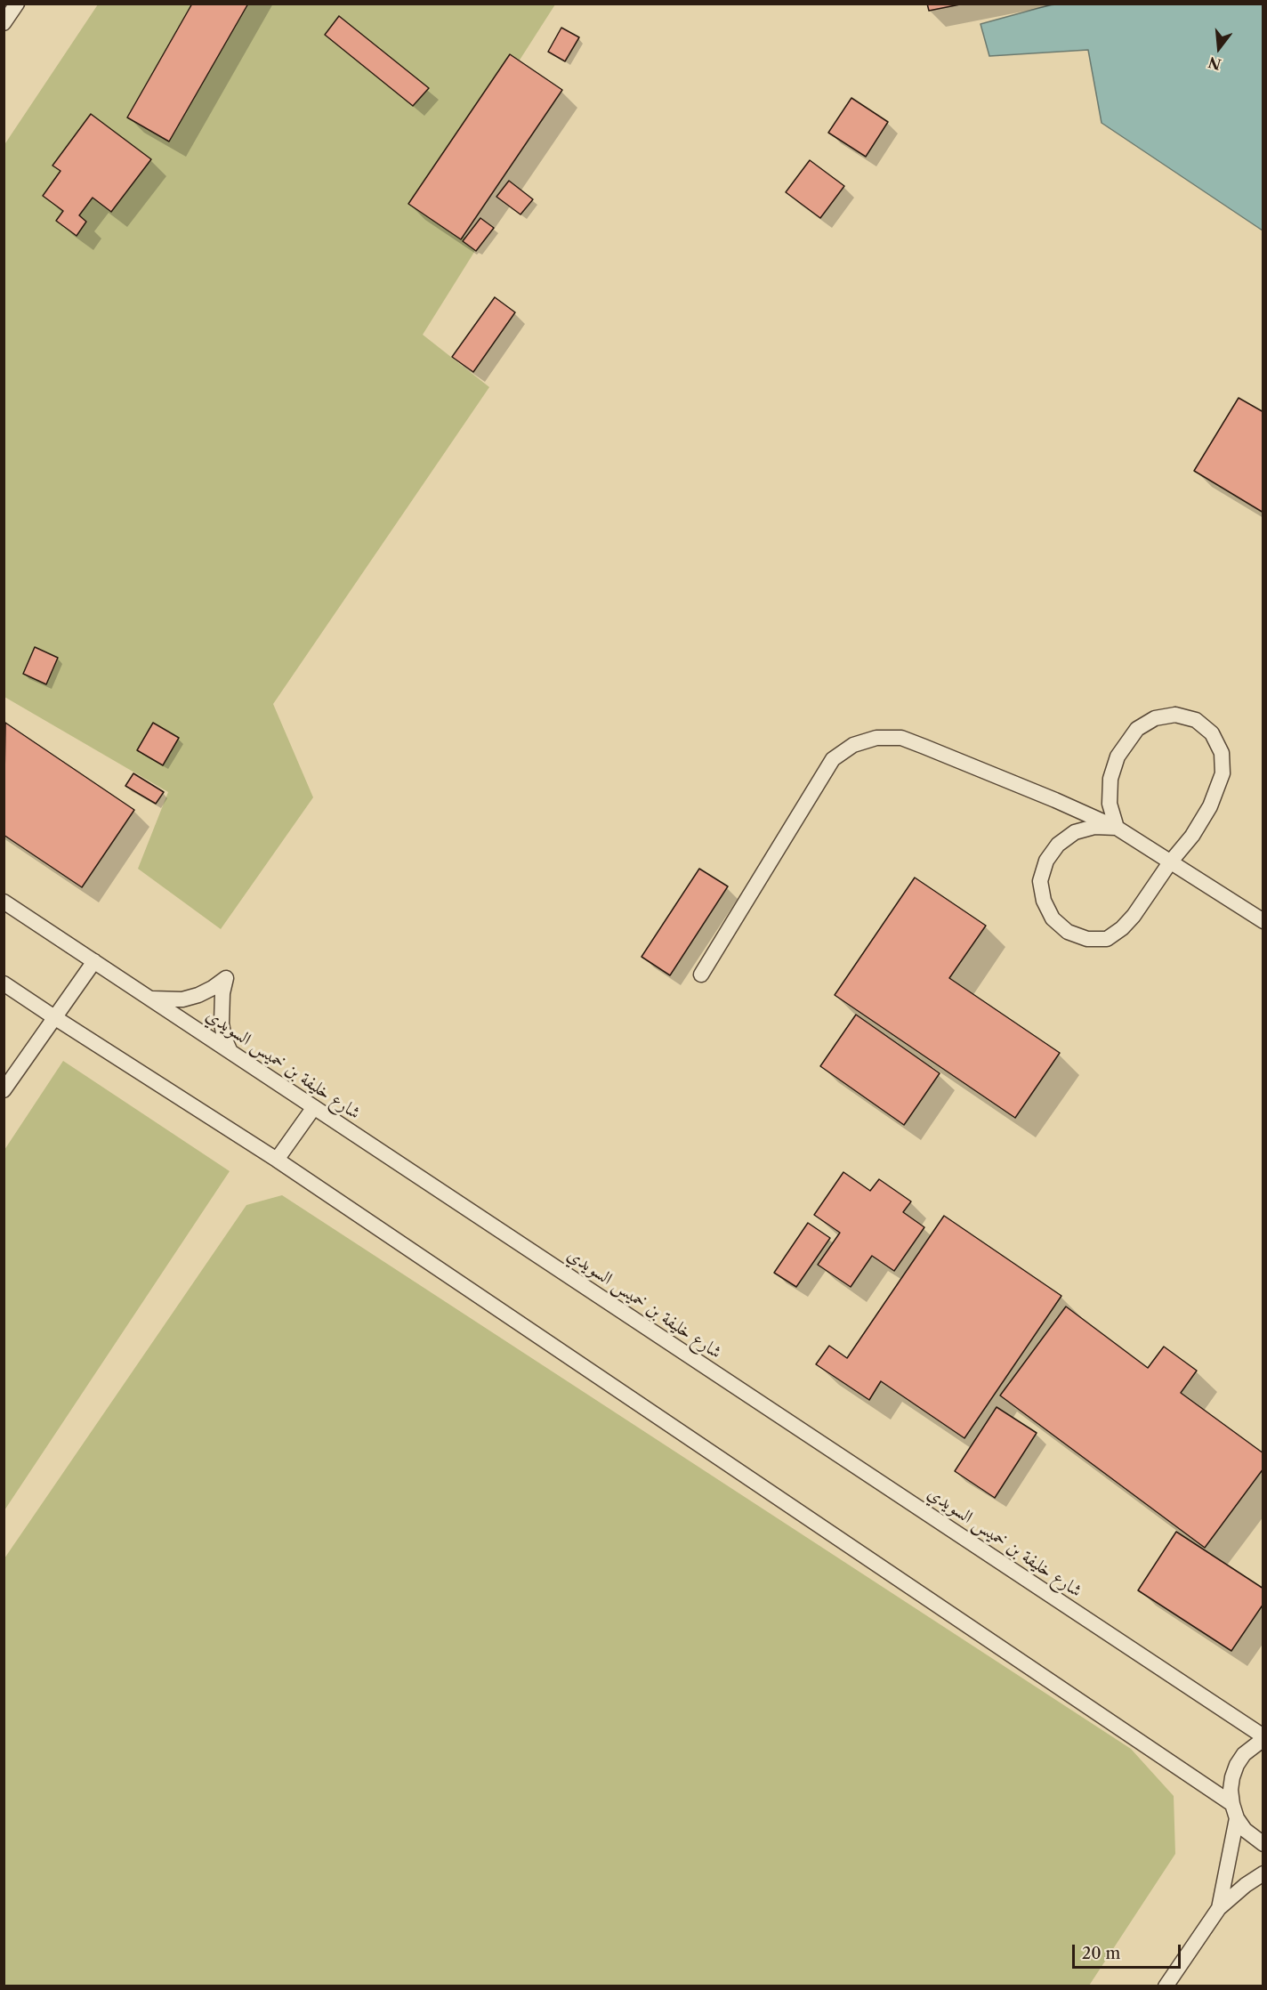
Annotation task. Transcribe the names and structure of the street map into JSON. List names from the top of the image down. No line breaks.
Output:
{"streets":{"lane":["شارع خليفة بن خميس السويدي"]},"scale_bar":"20 m","north":"bottom"}
